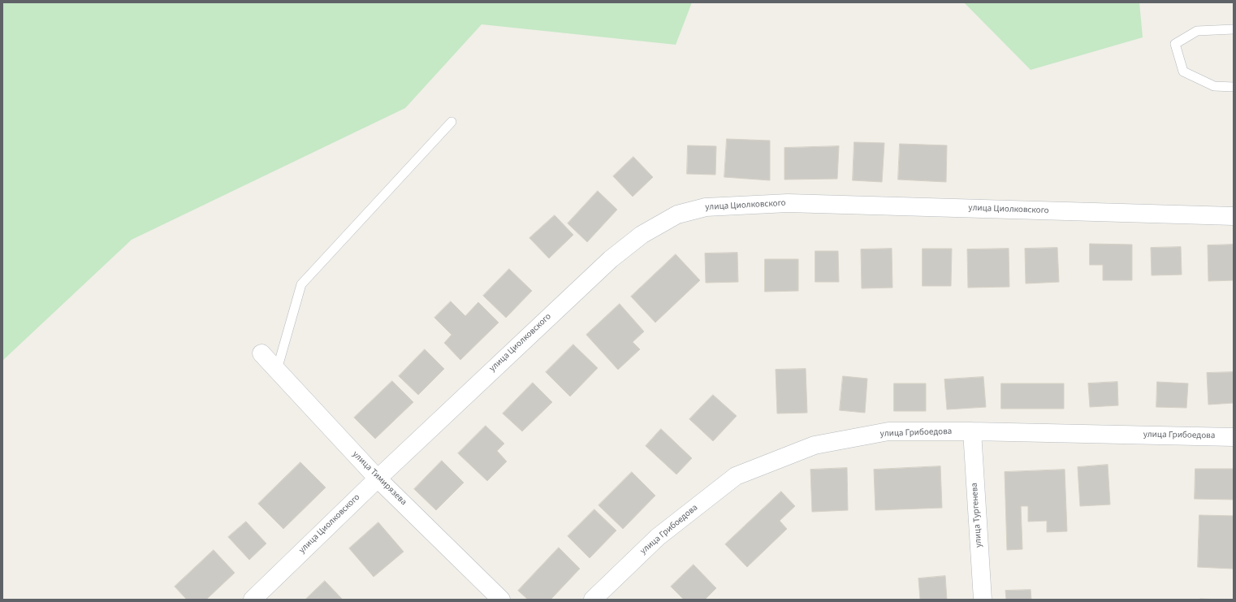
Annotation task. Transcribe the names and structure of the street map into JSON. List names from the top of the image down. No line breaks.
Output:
{"streets":{"street":["улица Циолковского","улица Грибоедова","улица Тимирязева","улица Тургенева"]},"crossings":[["улица Циолковского","улица Тимирязева"],["улица Грибоедова","улица Тургенева"]]}
